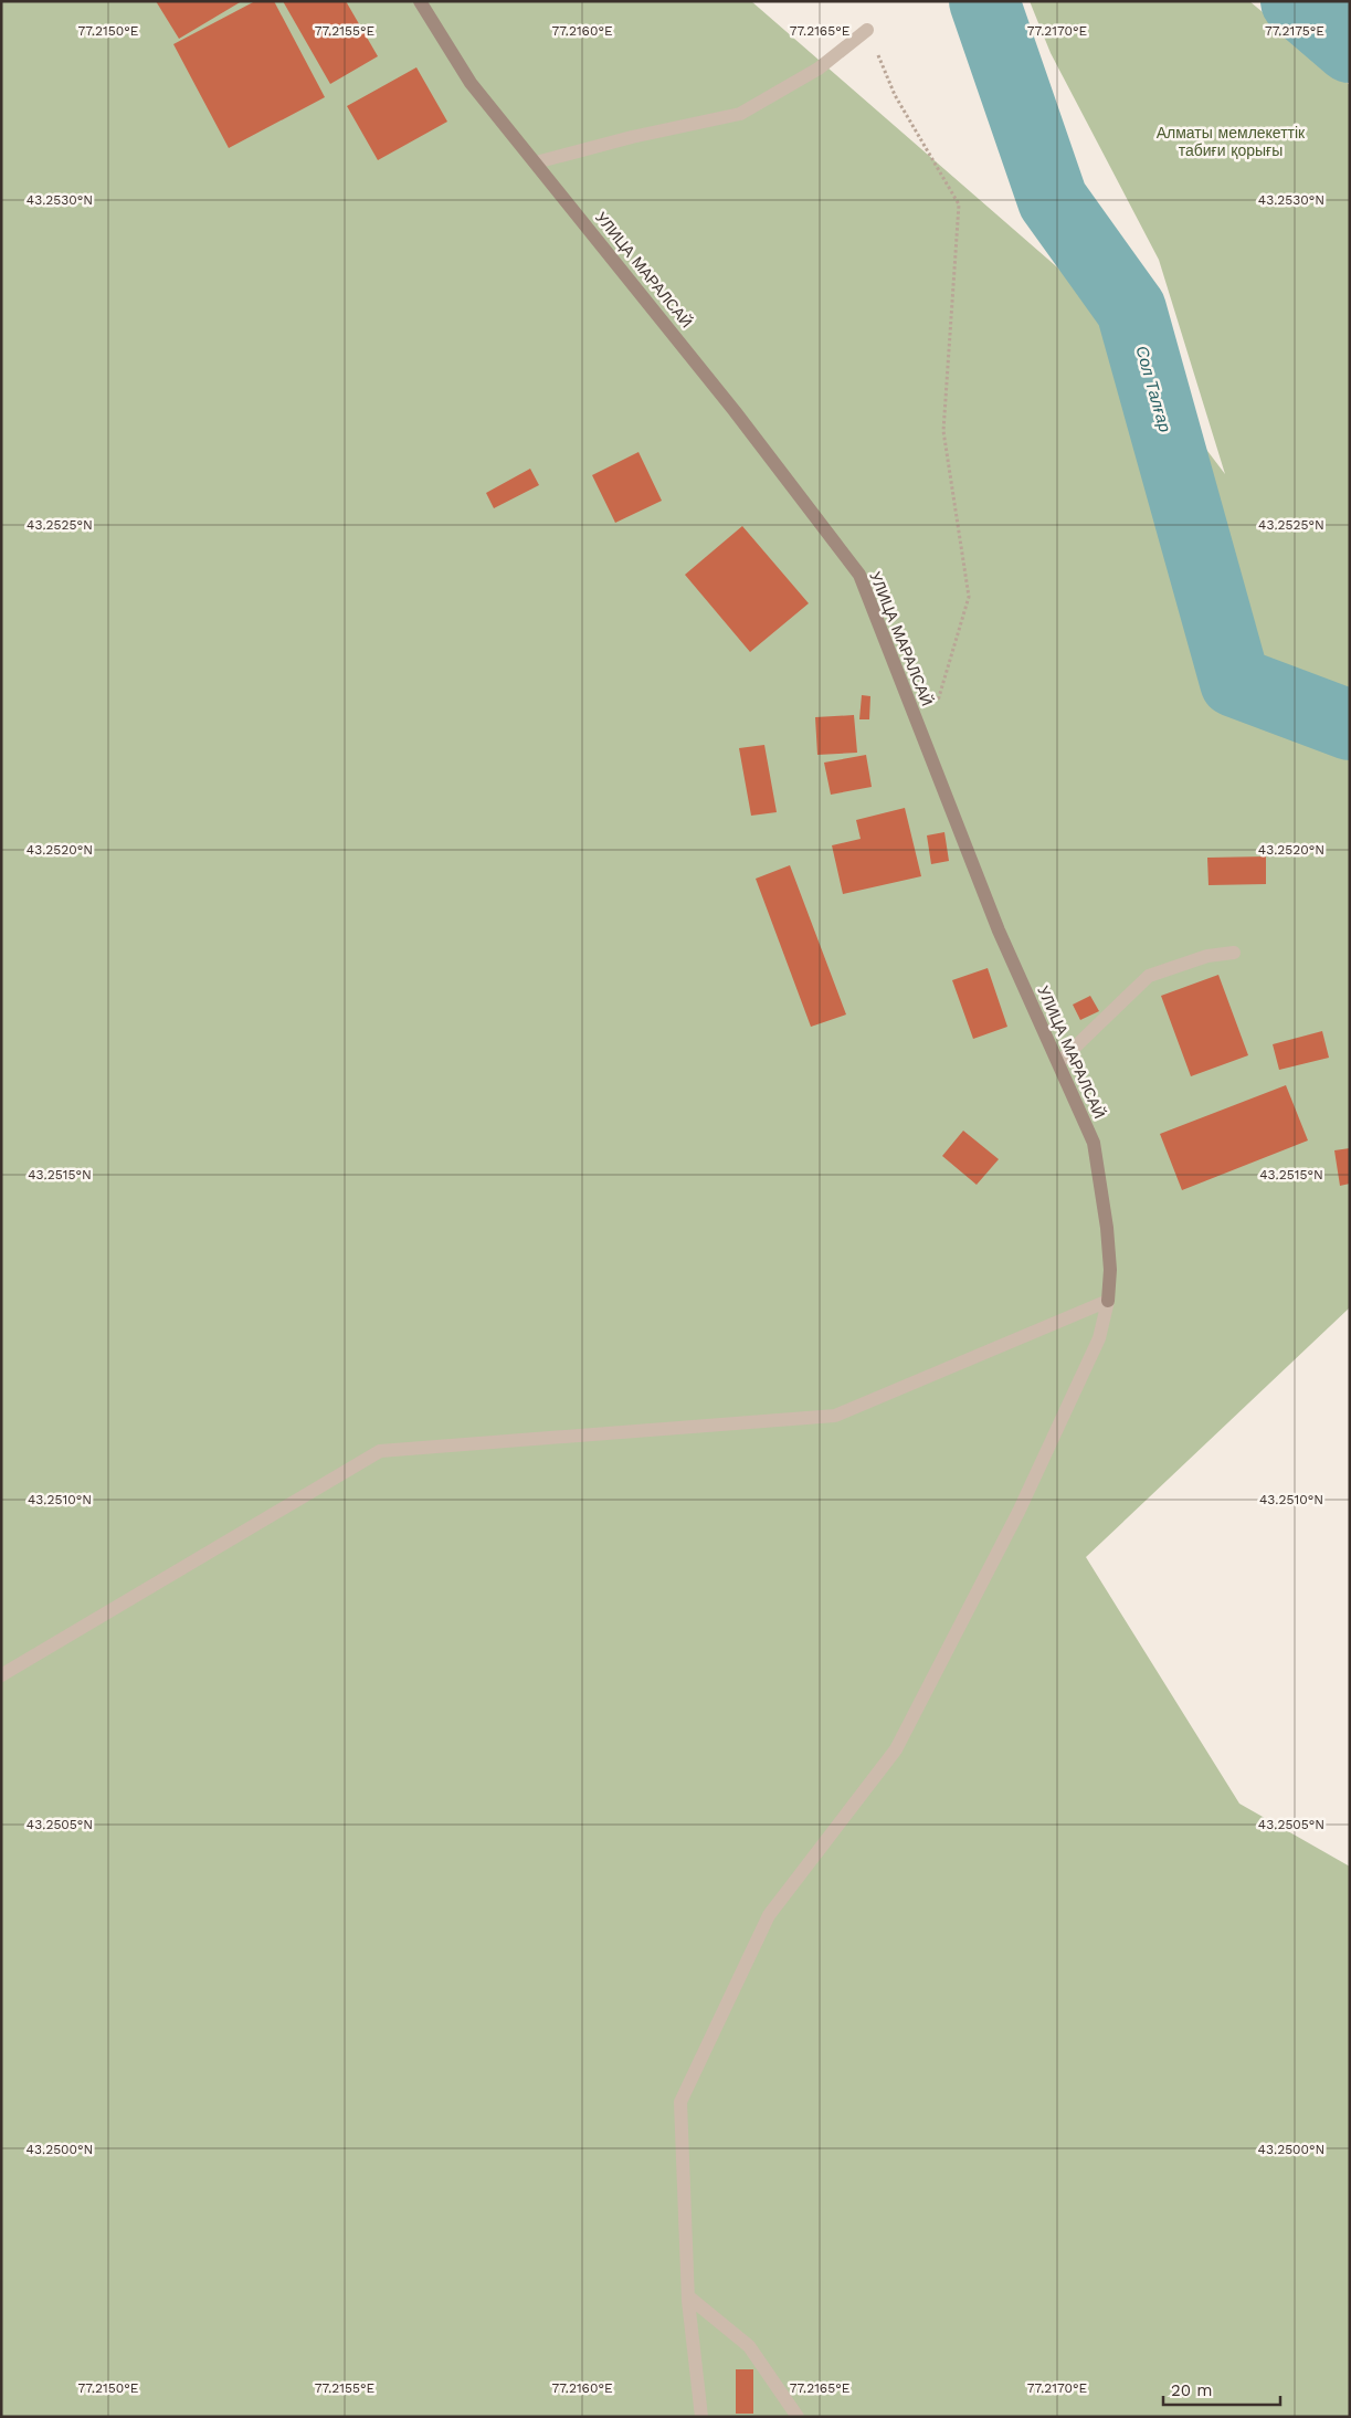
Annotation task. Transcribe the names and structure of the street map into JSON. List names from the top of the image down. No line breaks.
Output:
{"streets":{"street":["УЛИЦА МАРАЛСАЙ"]},"water":["Сол Талғар"],"parks":["Алматы мемлекеттік табиғи қорығы"],"scale_bar":"20 m","coordinates":["77.2150°E","77.2155°E","77.2160°E","77.2165°E","77.2170°E","77.2175°E","43.2530°N","43.2525°N","43.2520°N","43.2515°N","43.2510°N","43.2505°N","43.2500°N"]}
